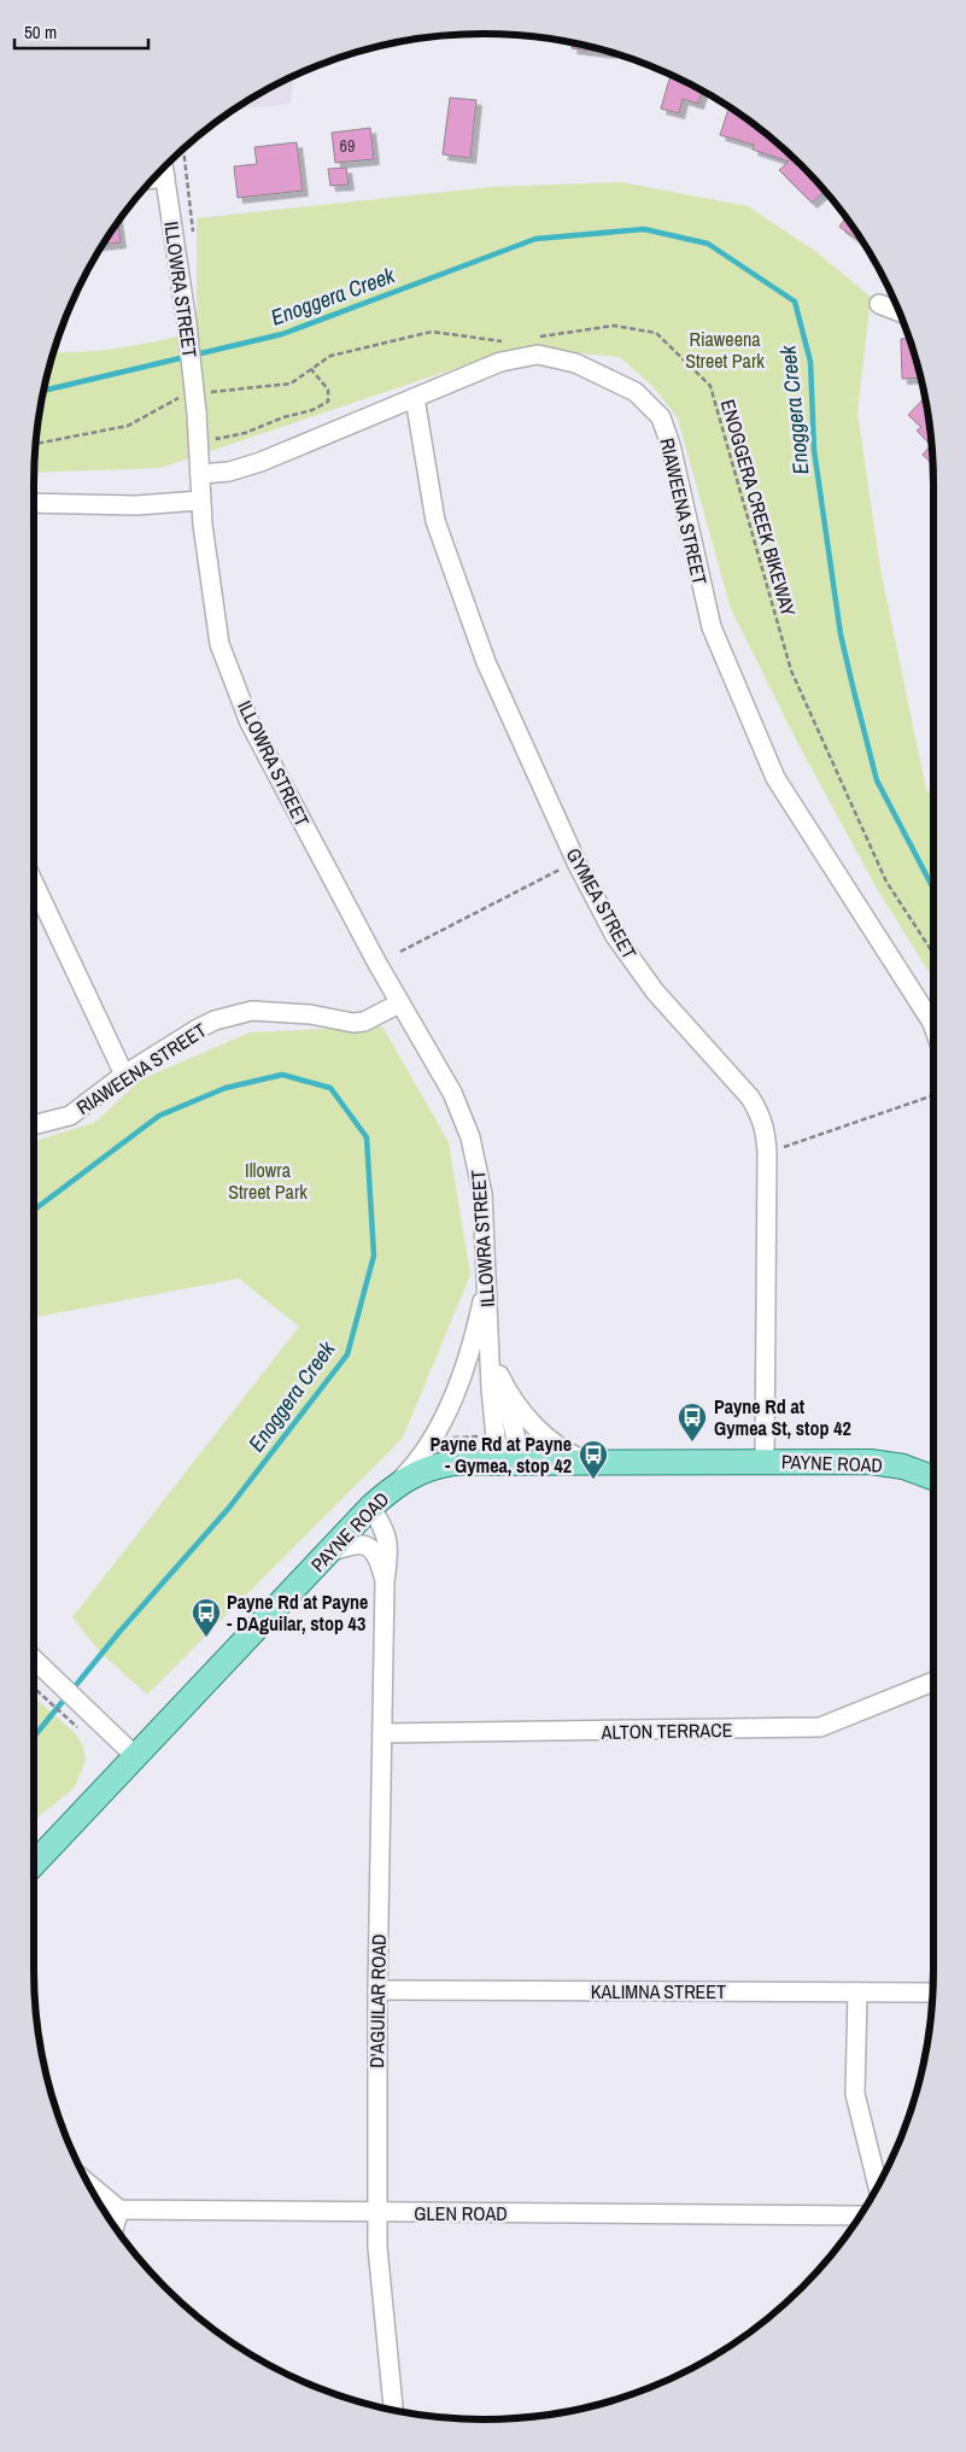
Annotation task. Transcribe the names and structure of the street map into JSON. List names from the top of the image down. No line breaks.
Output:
{"streets":{"main road":["PAYNE ROAD"],"street":["ILLOWRA STREET","RIAWEENA STREET","GYMEA STREET","ALTON TERRACE","KALIMNA STREET","D'AGUILAR ROAD","GLEN ROAD"],"path":["ENOGGERA CREEK BIKEWAY"]},"crossings":[["ILLOWRA STREET","RIAWEENA STREET"],["ILLOWRA STREET","PAYNE ROAD"],["RIAWEENA STREET","GYMEA STREET"],["GYMEA STREET","PAYNE ROAD"],["PAYNE ROAD","D'AGUILAR ROAD"],["ALTON TERRACE","D'AGUILAR ROAD"],["KALIMNA STREET","D'AGUILAR ROAD"],["D'AGUILAR ROAD","GLEN ROAD"]],"water":["Enoggera Creek"],"parks":["Riaweena Street Park","Illowra Street Park"],"places":{"bus stop":["Payne Rd at Gymea St, stop 42","Payne Rd at Payne - Gymea, stop 42","Payne Rd at Payne - DAguilar, stop 43"]},"house_numbers":["69"],"scale_bar":"50 m"}
